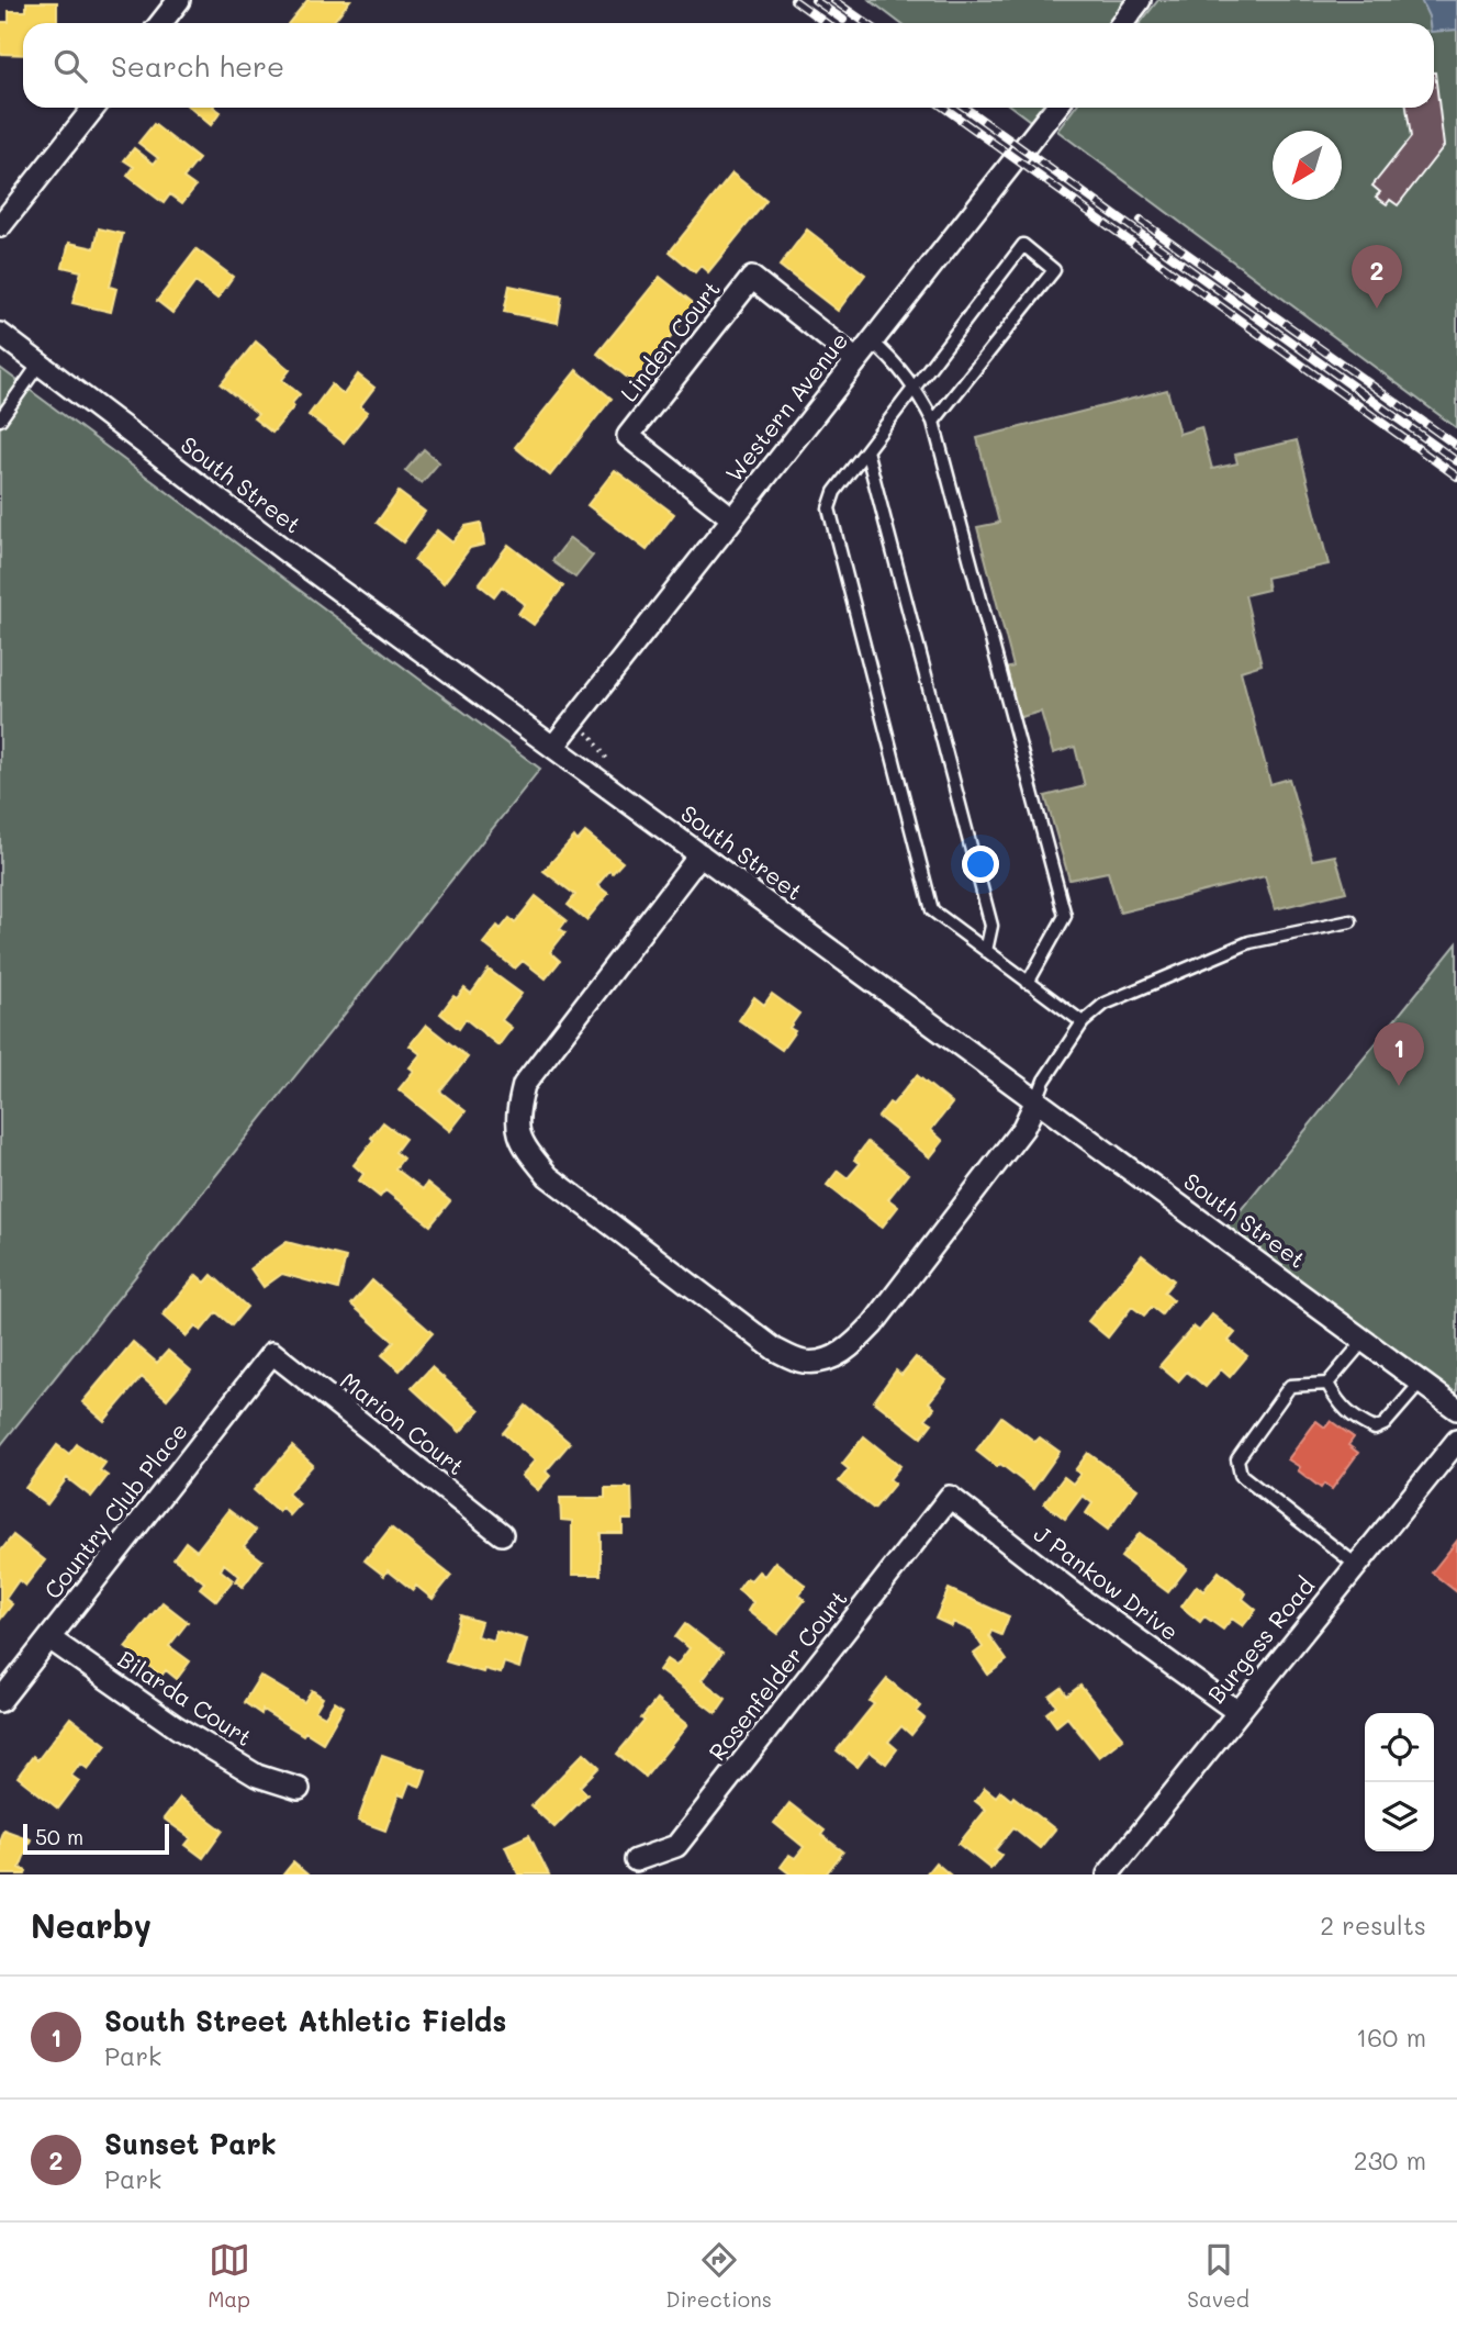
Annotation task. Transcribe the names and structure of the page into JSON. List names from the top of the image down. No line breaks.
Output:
{"streets":{"street":["Linden Court","Western Avenue","South Street","Marion Court","Country Club Place","J Pankow Drive","Burgess Road","Rosenfelder Court","Bilarda Court"]},"crossings":[["Linden Court","Western Avenue"],["Western Avenue","South Street"],["Marion Court","Country Club Place"],["Country Club Place","Bilarda Court"],["J Pankow Drive","Burgess Road"],["J Pankow Drive","Rosenfelder Court"]],"scale_bar":"50 m","north":"bottom left","page":{"search":"Search here","pins":["2","1"],"scale":"50 m","heading":["Nearby","2 results"],"list":[{"mark":"1","name":"South Street Athletic Fields","note":"Park","value":"160 m"},{"mark":"2","name":"Sunset Park","note":"Park","value":"230 m"}],"nav":["Map","Directions","Saved"]}}
